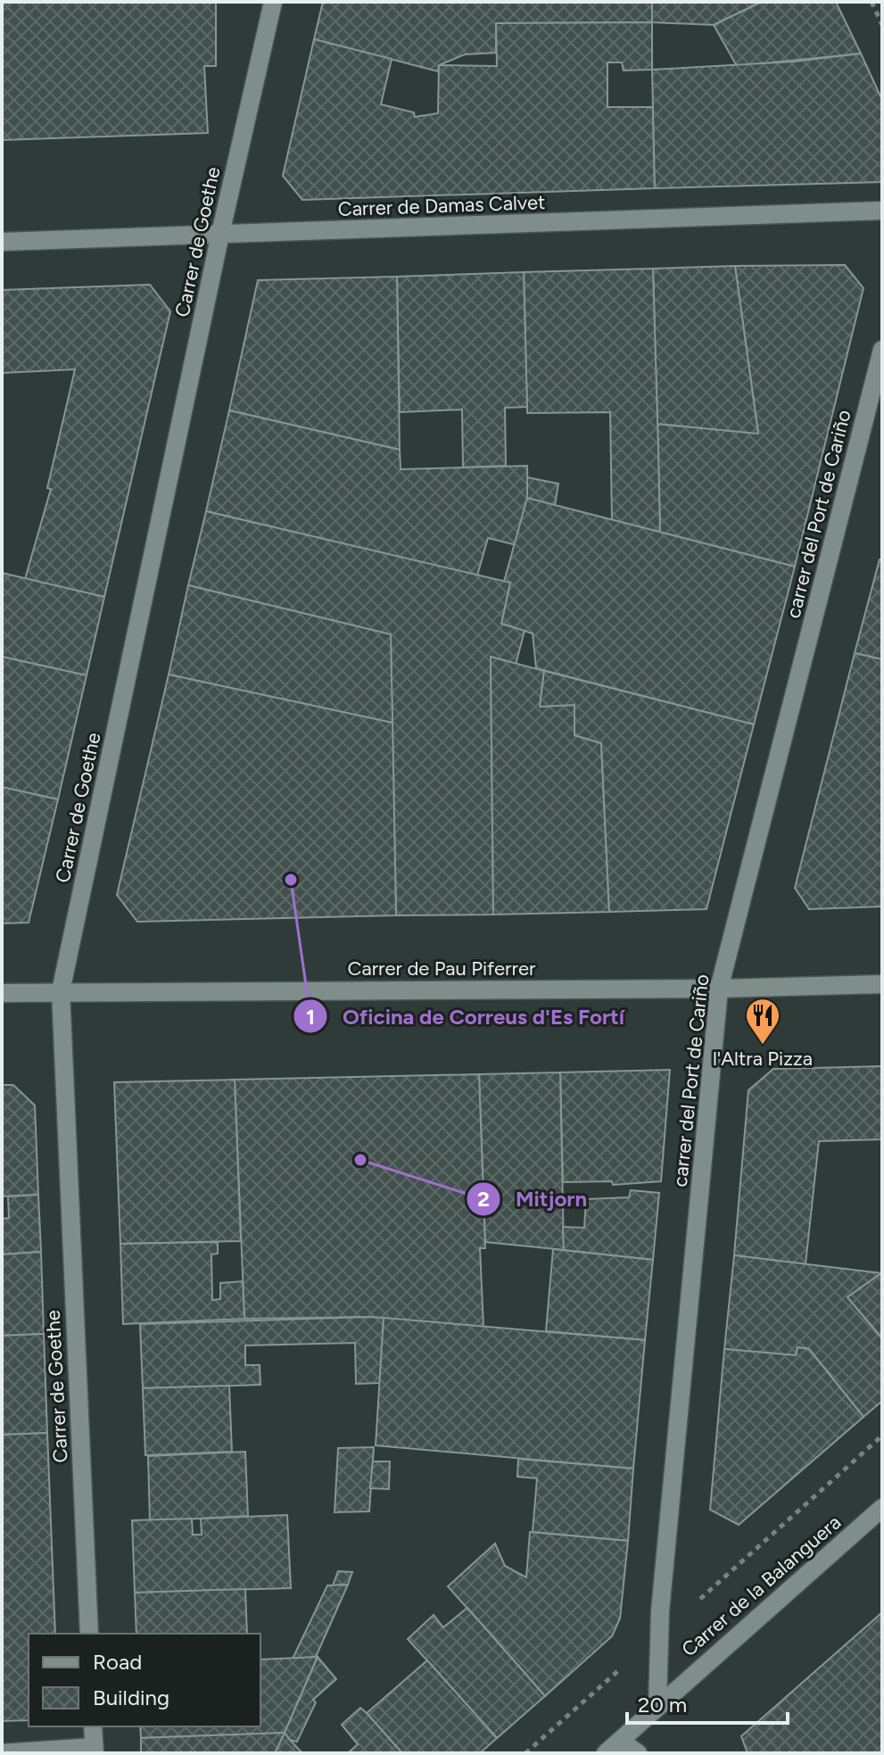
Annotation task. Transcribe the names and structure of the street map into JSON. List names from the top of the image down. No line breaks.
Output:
{"streets":{"street":["Carrer de Damas Calvet","Carrer de Goethe","carrer del Port de Cariño","Carrer de Pau Piferrer","Carrer de la Balanguera"]},"crossings":[["Carrer de Damas Calvet","Carrer de Goethe"],["Carrer de Goethe","Carrer de Pau Piferrer"],["carrer del Port de Cariño","Carrer de Pau Piferrer"],["carrer del Port de Cariño","Carrer de la Balanguera"]],"places":{"other":["Oficina de Correus d'Es Fortí","Mitjorn"],"restaurant":["l'Altra Pizza"]},"legend":["Road","Building"],"scale_bar":"20 m"}
